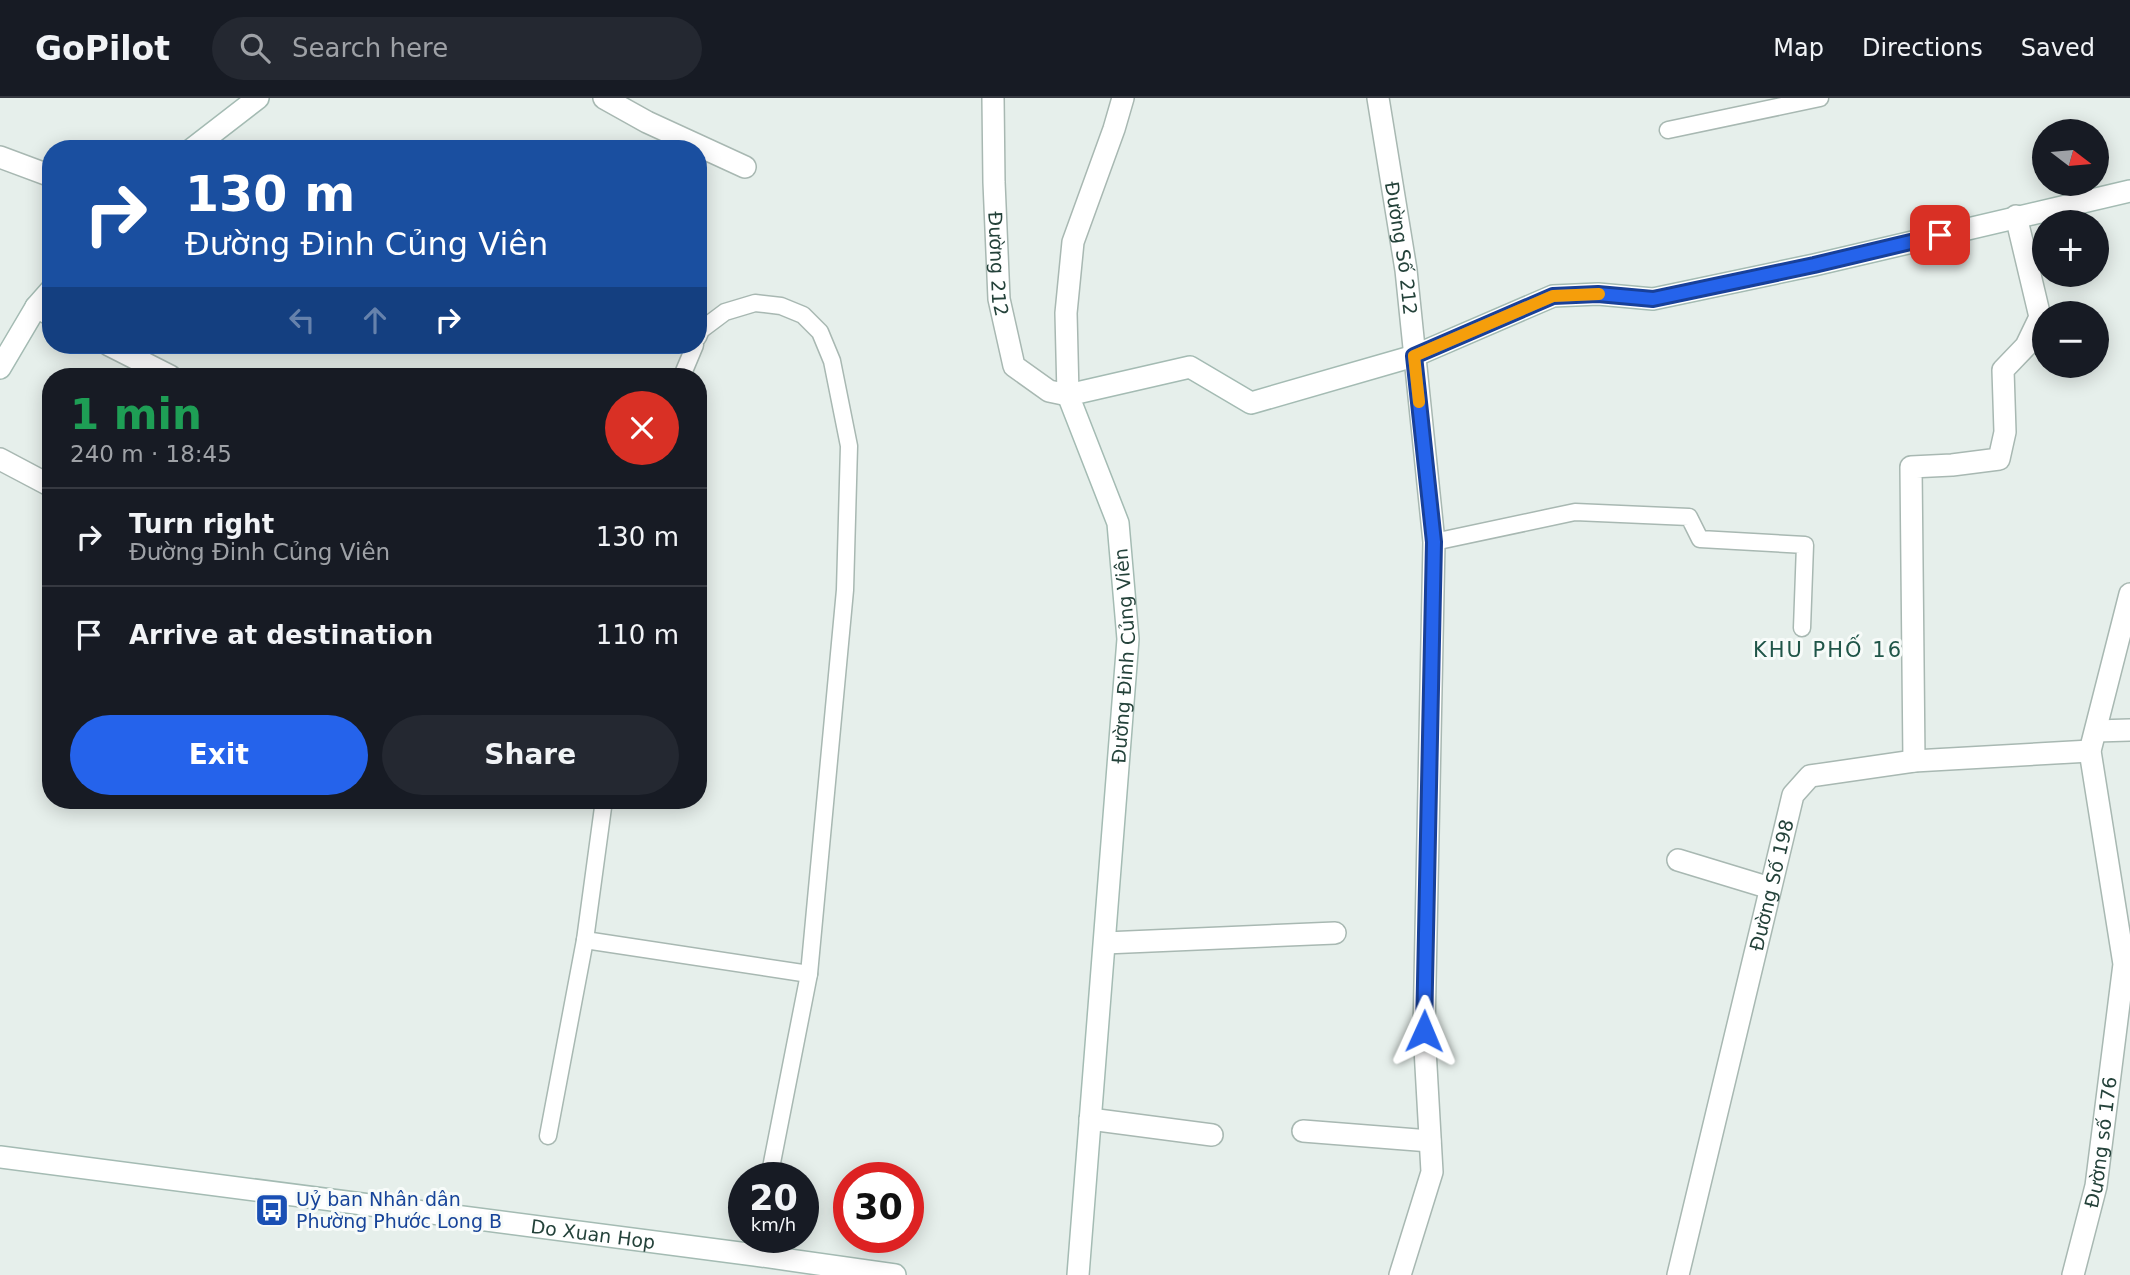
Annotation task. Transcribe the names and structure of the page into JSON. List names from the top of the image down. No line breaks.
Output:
{"streets":{"street":["Đường Số 212","Đường 212","Đường Đinh Củng Viên","Đường Số 198","Đường số 176","Do Xuan Hop"]},"crossings":[["Đường 212","Đường Đinh Củng Viên"],["Đường Số 198","Đường số 176"]],"districts":["KHU PHỐ 16"],"places":{"bus stop":["Uỷ ban Nhân dân Phường Phước Long B"]},"north":"right","page":{"header":"GoPilot","search":"Search here","nav":["Map","Directions","Saved"],"map_buttons":["+","−"],"turn":["130 m","Đường Đinh Củng Viên"],"heading":["1 min","240 m · 18:45"],"list":[{"name":"Turn right","note":"Đường Đinh Củng Viên","value":"130 m"},{"name":"Arrive at destination","value":"110 m"}],"buttons":["Exit","Share"],"speed":"20 km/h","limit":"30"}}
